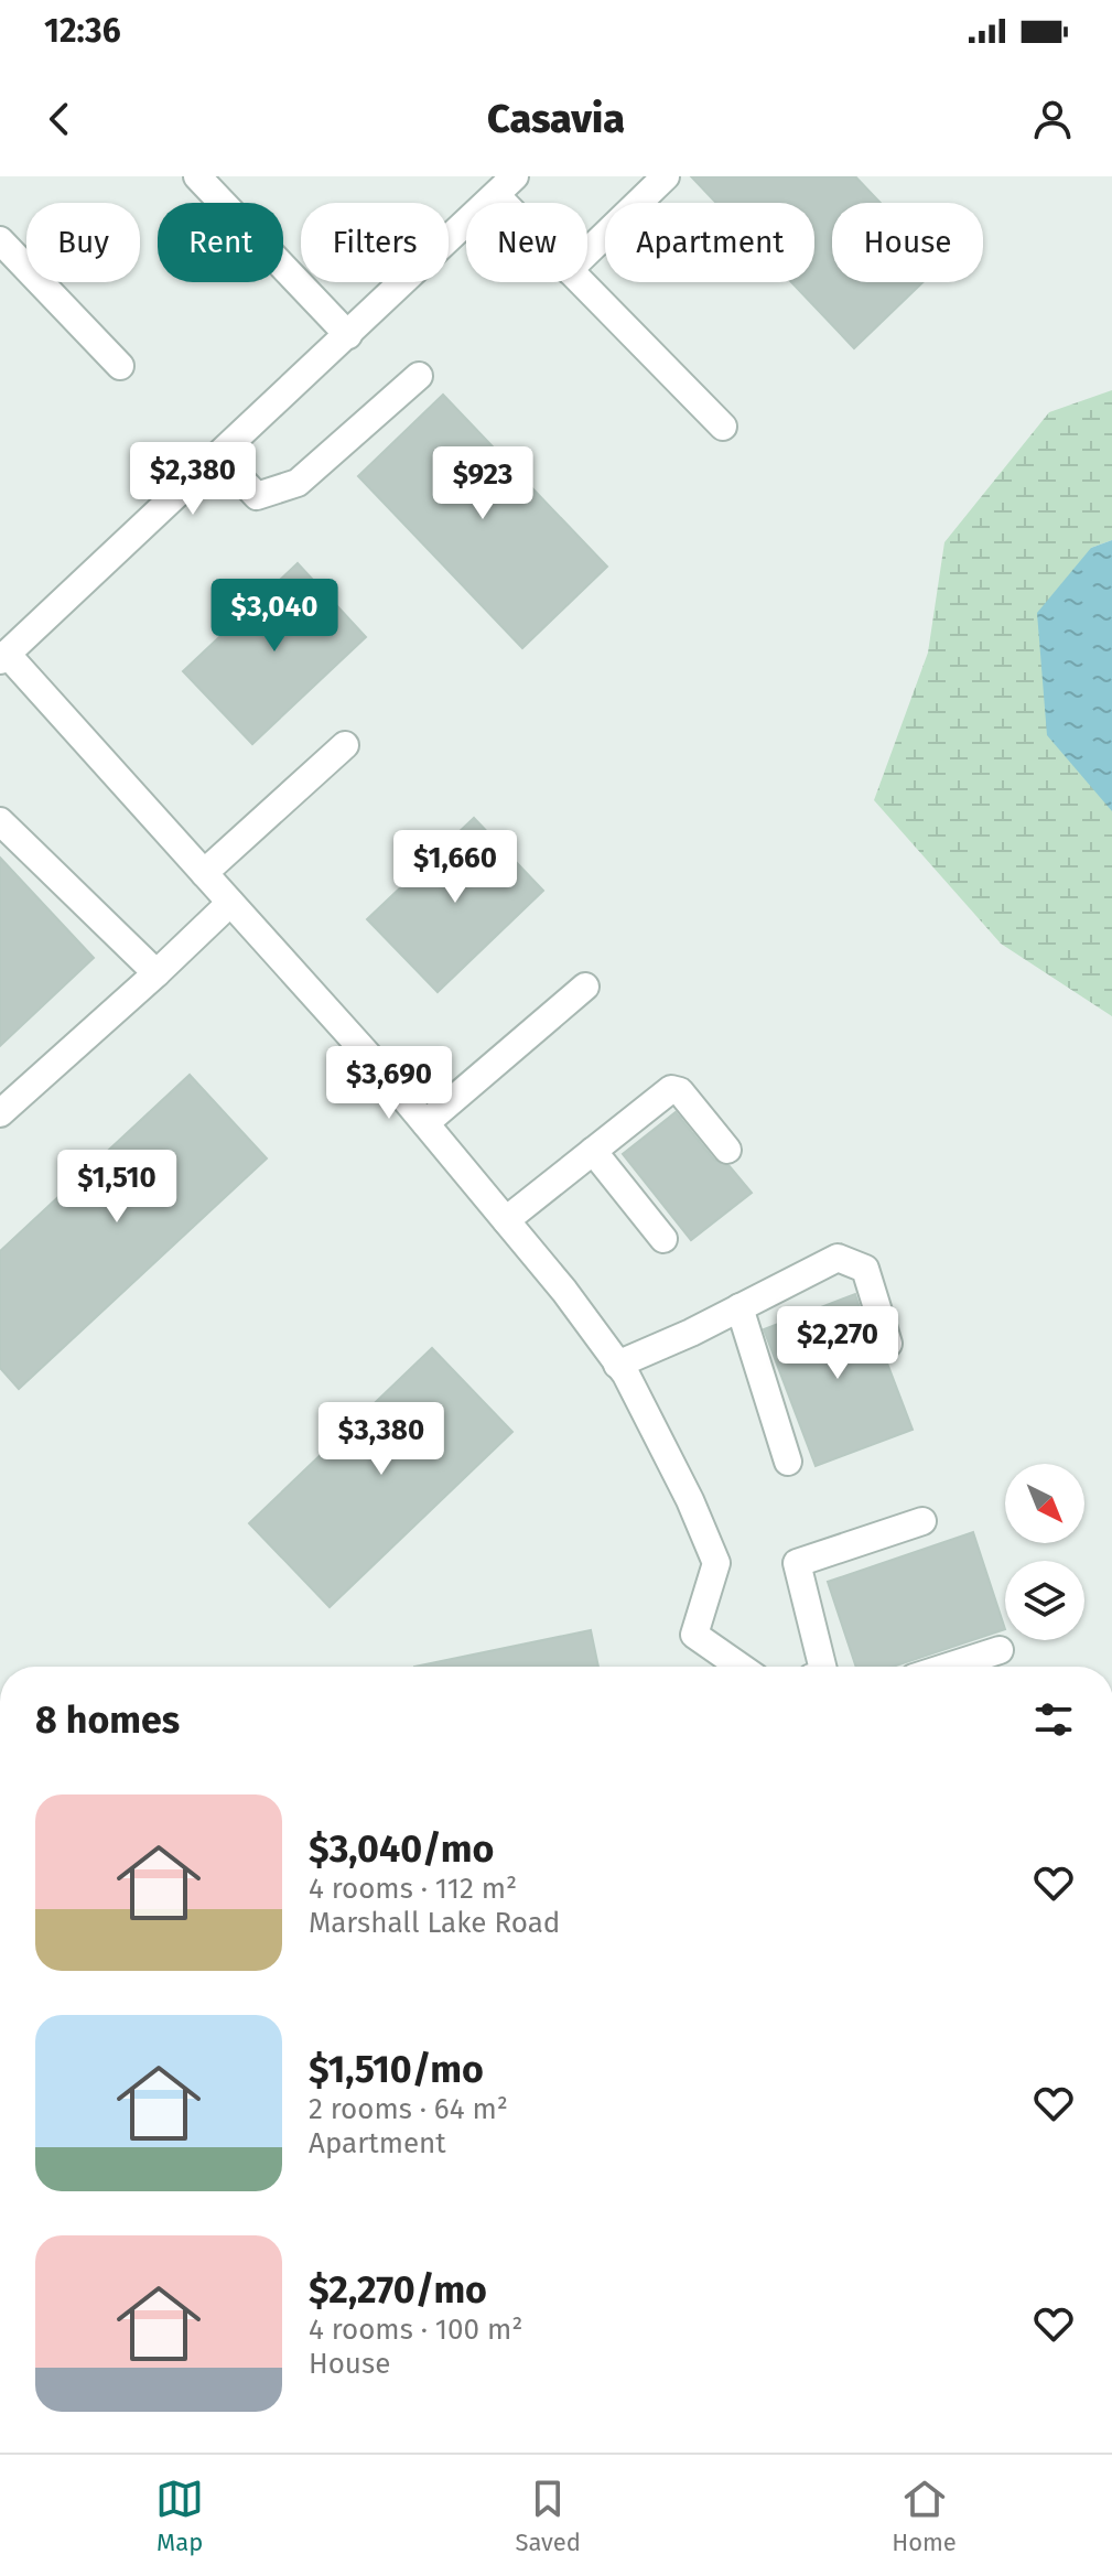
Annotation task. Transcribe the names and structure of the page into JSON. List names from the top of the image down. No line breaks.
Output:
{"north":"bottom right","page":{"status":"12:36","header":"Casavia","chip":["Buy","Rent","Filters","New","Apartment","House"],"price":["$2,380","$923","$3,040","$1,660","$3,690","$1,510","$2,270","$3,380"],"heading":"8 homes","list":[{"name":"$3,040/mo","note":"4 rooms · 112 m² · Marshall Lake Road"},{"name":"$1,510/mo","note":"2 rooms · 64 m² · Apartment"},{"name":"$2,270/mo","note":"4 rooms · 100 m² · House"}],"tabs":["Map","Saved","Home"]}}
